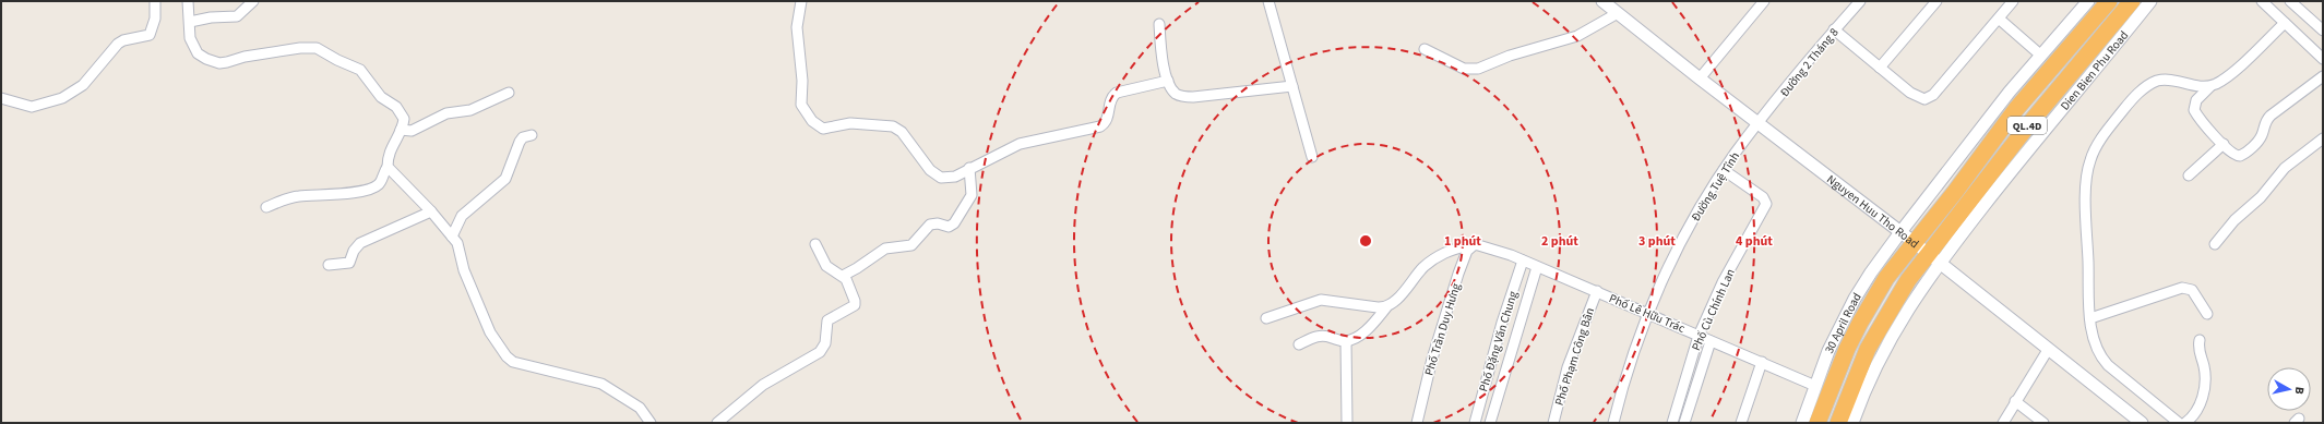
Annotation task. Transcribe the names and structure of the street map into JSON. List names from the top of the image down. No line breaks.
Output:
{"streets":{"highway":["Dien Bien Phu Road","QL.4D","30 April Road"],"street":["Đường 2 Tháng 8","Đường Tuệ Tĩnh","Nguyen Huu Tho Road","Phố Cù Chính Lan","Phố Lê Hữu Trác","Phố Trần Duy Hưng","Phố Đặng Văn Chung","Phố Phạm Công Bân"]},"crossings":[["Đường 2 Tháng 8","Đường Tuệ Tĩnh"],["Đường 2 Tháng 8","Nguyen Huu Tho Road"],["Dien Bien Phu Road","QL.4D"],["Dien Bien Phu Road","Nguyen Huu Tho Road"],["QL.4D","Nguyen Huu Tho Road"],["QL.4D","30 April Road"],["Đường Tuệ Tĩnh","Nguyen Huu Tho Road"],["Đường Tuệ Tĩnh","Phố Cù Chính Lan"],["Đường Tuệ Tĩnh","Phố Lê Hữu Trác"],["Nguyen Huu Tho Road","30 April Road"],["Phố Cù Chính Lan","Phố Lê Hữu Trác"],["Phố Lê Hữu Trác","30 April Road"],["Phố Lê Hữu Trác","Phố Trần Duy Hưng"],["Phố Lê Hữu Trác","Phố Đặng Văn Chung"],["Phố Lê Hữu Trác","Phố Phạm Công Bân"]],"north":"right","rings":["1 phút","2 phút","3 phút","4 phút"]}
